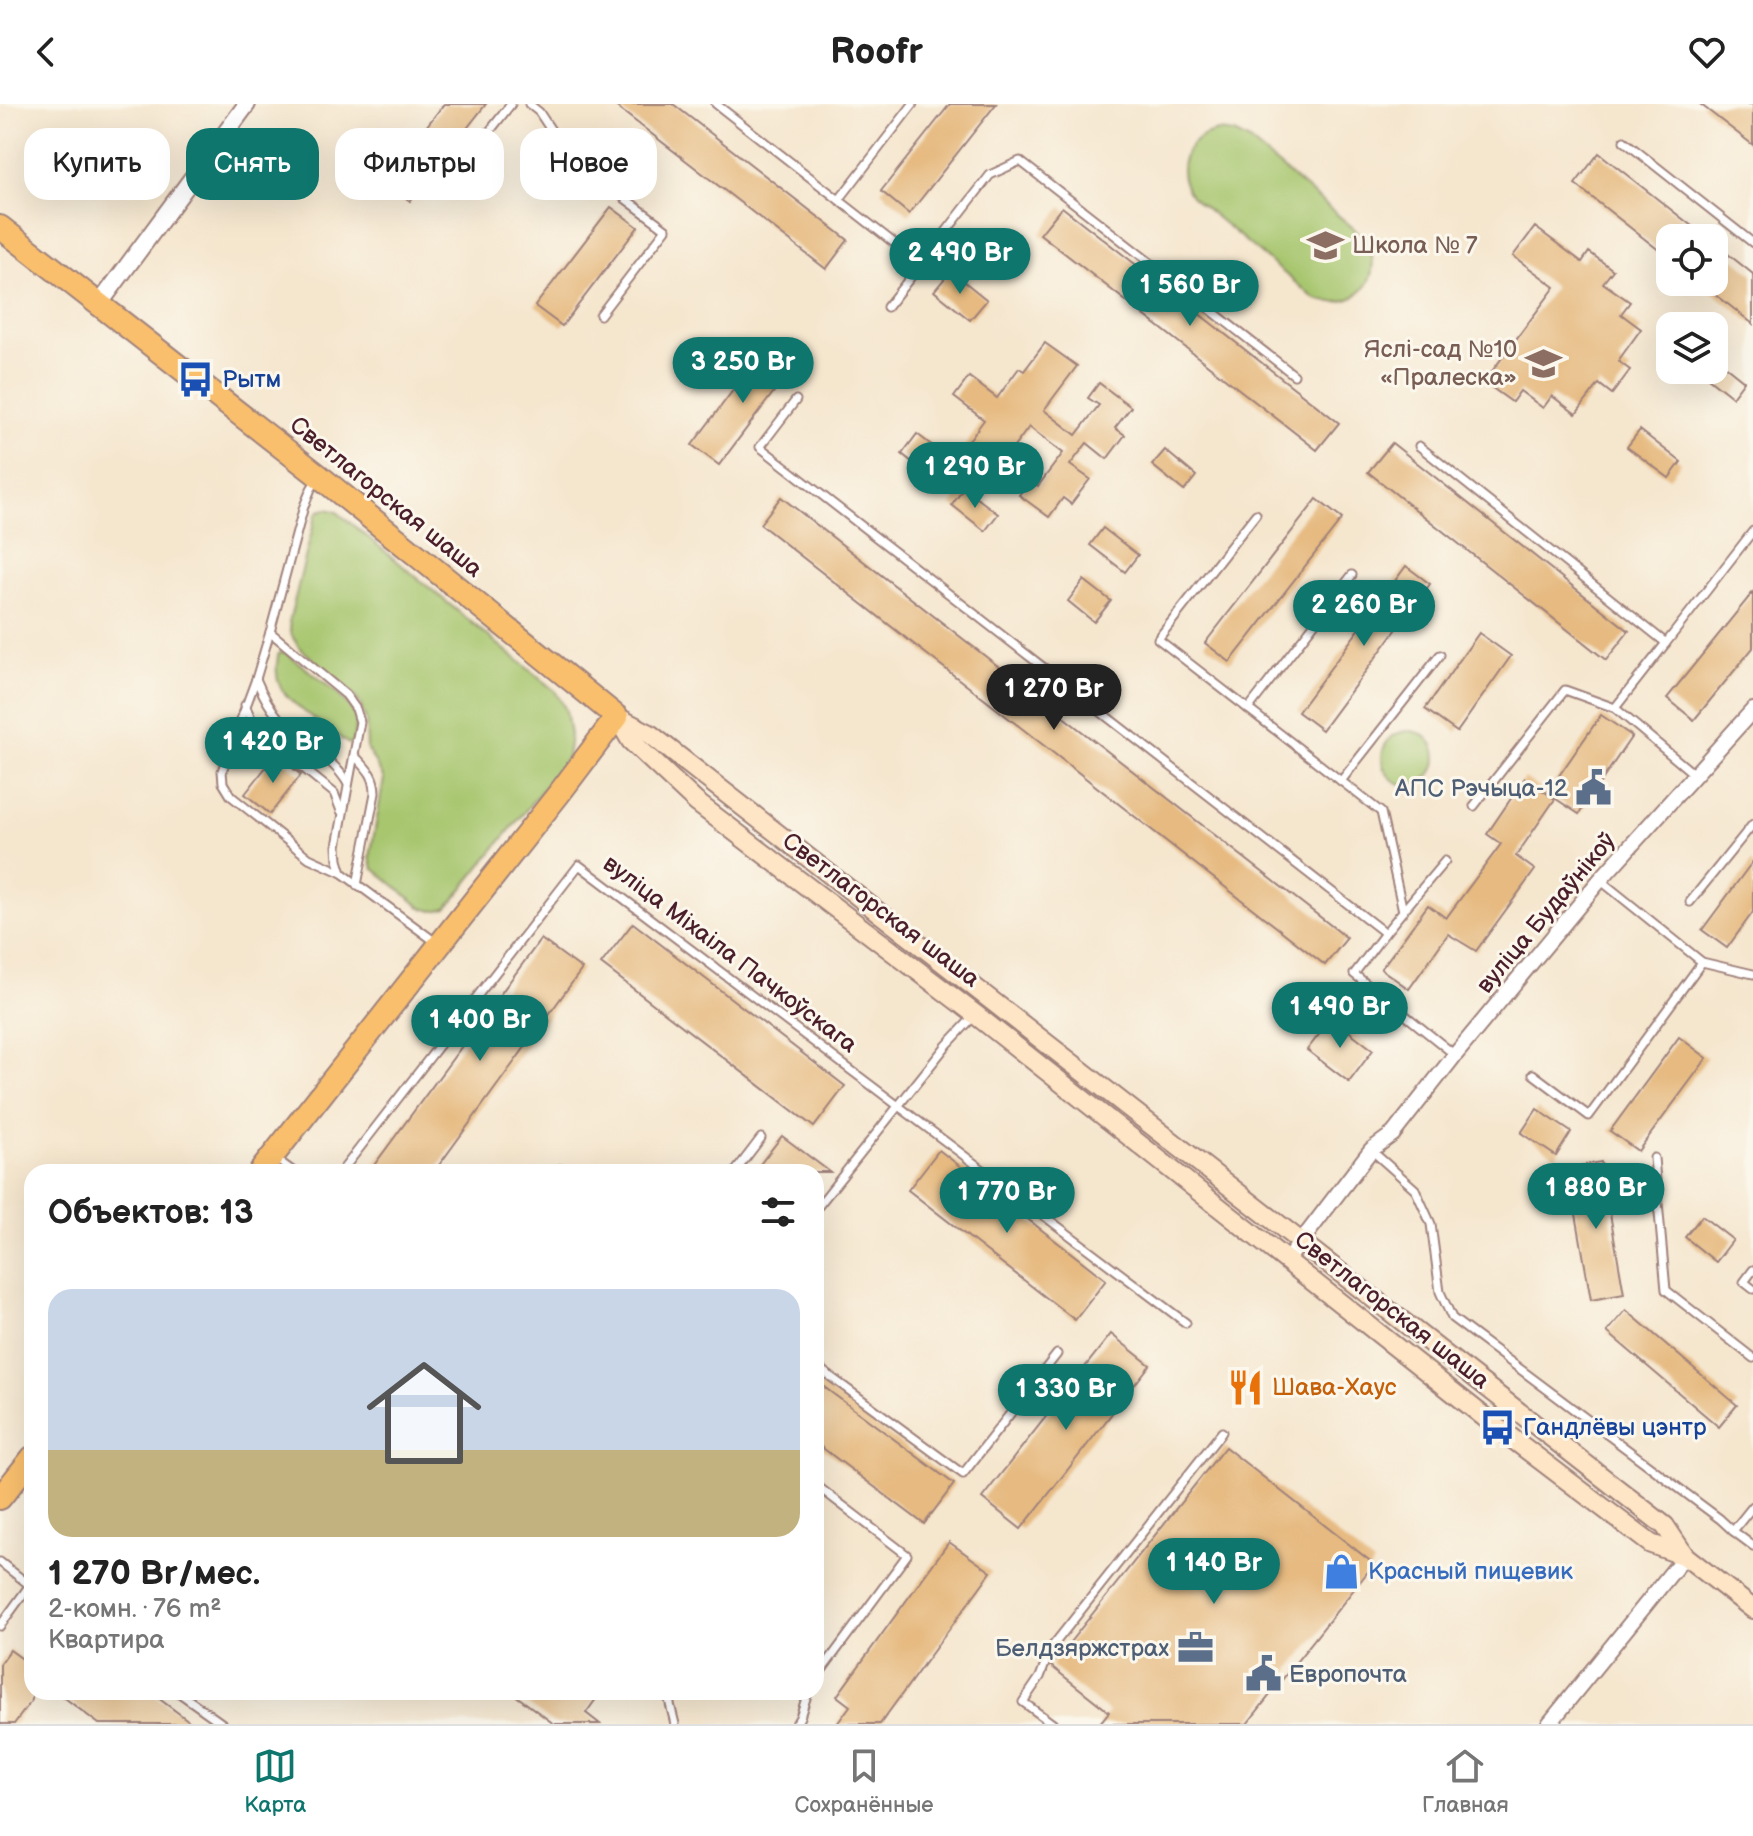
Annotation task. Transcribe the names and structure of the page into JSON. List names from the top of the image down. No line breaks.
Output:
{"streets":{"main road":["Светлагорская шаша"],"street":["вуліца Будаўнікоў"],"lane":["вуліца Міхаіла Пачкоўскага"]},"crossings":[["Светлагорская шаша","вуліца Будаўнікоў"]],"places":{"school or university":["Школа № 7","Яслі-сад №10 «Пралеска»"],"bus stop":["Рытм","Гандлёвы цэнтр"],"public building":["АПС Рэчыца-12","Европочта"],"restaurant":["Шава-Хаус"],"shop":["Красный пищевик"],"office":["Белдзяржстрах"]},"page":{"header":"Roofr","chip":["Купить","Снять","Фильтры","Новое"],"price":["2 490 Br","1 560 Br","3 250 Br","1 290 Br","2 260 Br","1 270 Br","1 420 Br","1 490 Br","1 400 Br","1 880 Br","1 770 Br","1 330 Br","1 140 Br"],"heading":"Объектов: 13","list":[{"name":"1 270 Br/мес.","note":"2-комн. · 76 m² · Квартира"}],"tabs":["Карта","Сохранённые","Главная"]}}
